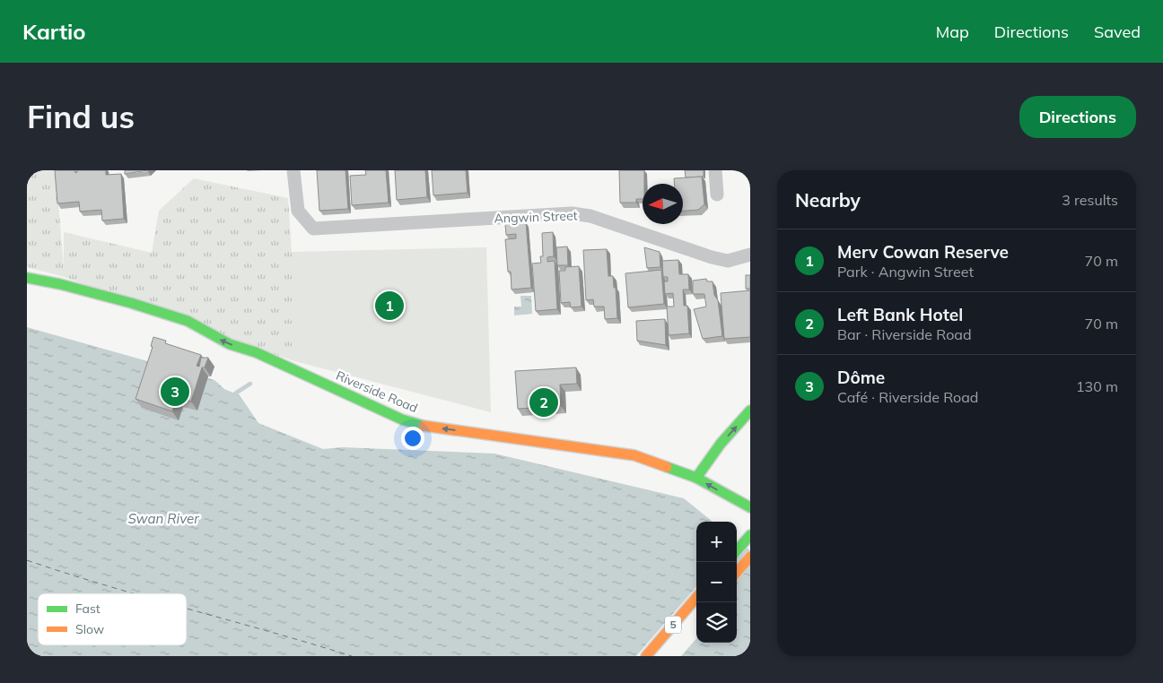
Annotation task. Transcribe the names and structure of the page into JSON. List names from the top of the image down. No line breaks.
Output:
{"streets":{"main road":["Riverside Road","5"],"street":["Angwin Street"]},"water":["Swan River"],"legend":["Fast","Slow"],"north":"left","page":{"header":"Kartio","nav":["Map","Directions","Saved"],"buttons":"Directions","title":"Find us","heading":["Nearby","3 results"],"list":[{"mark":"1","name":"Merv Cowan Reserve","note":"Park · Angwin Street","value":"70 m"},{"mark":"2","name":"Left Bank Hotel","note":"Bar · Riverside Road","value":"70 m"},{"mark":"3","name":"Dôme","note":"Café · Riverside Road","value":"130 m"}],"pins":["1","3","2"],"map_buttons":["+","−"]}}
